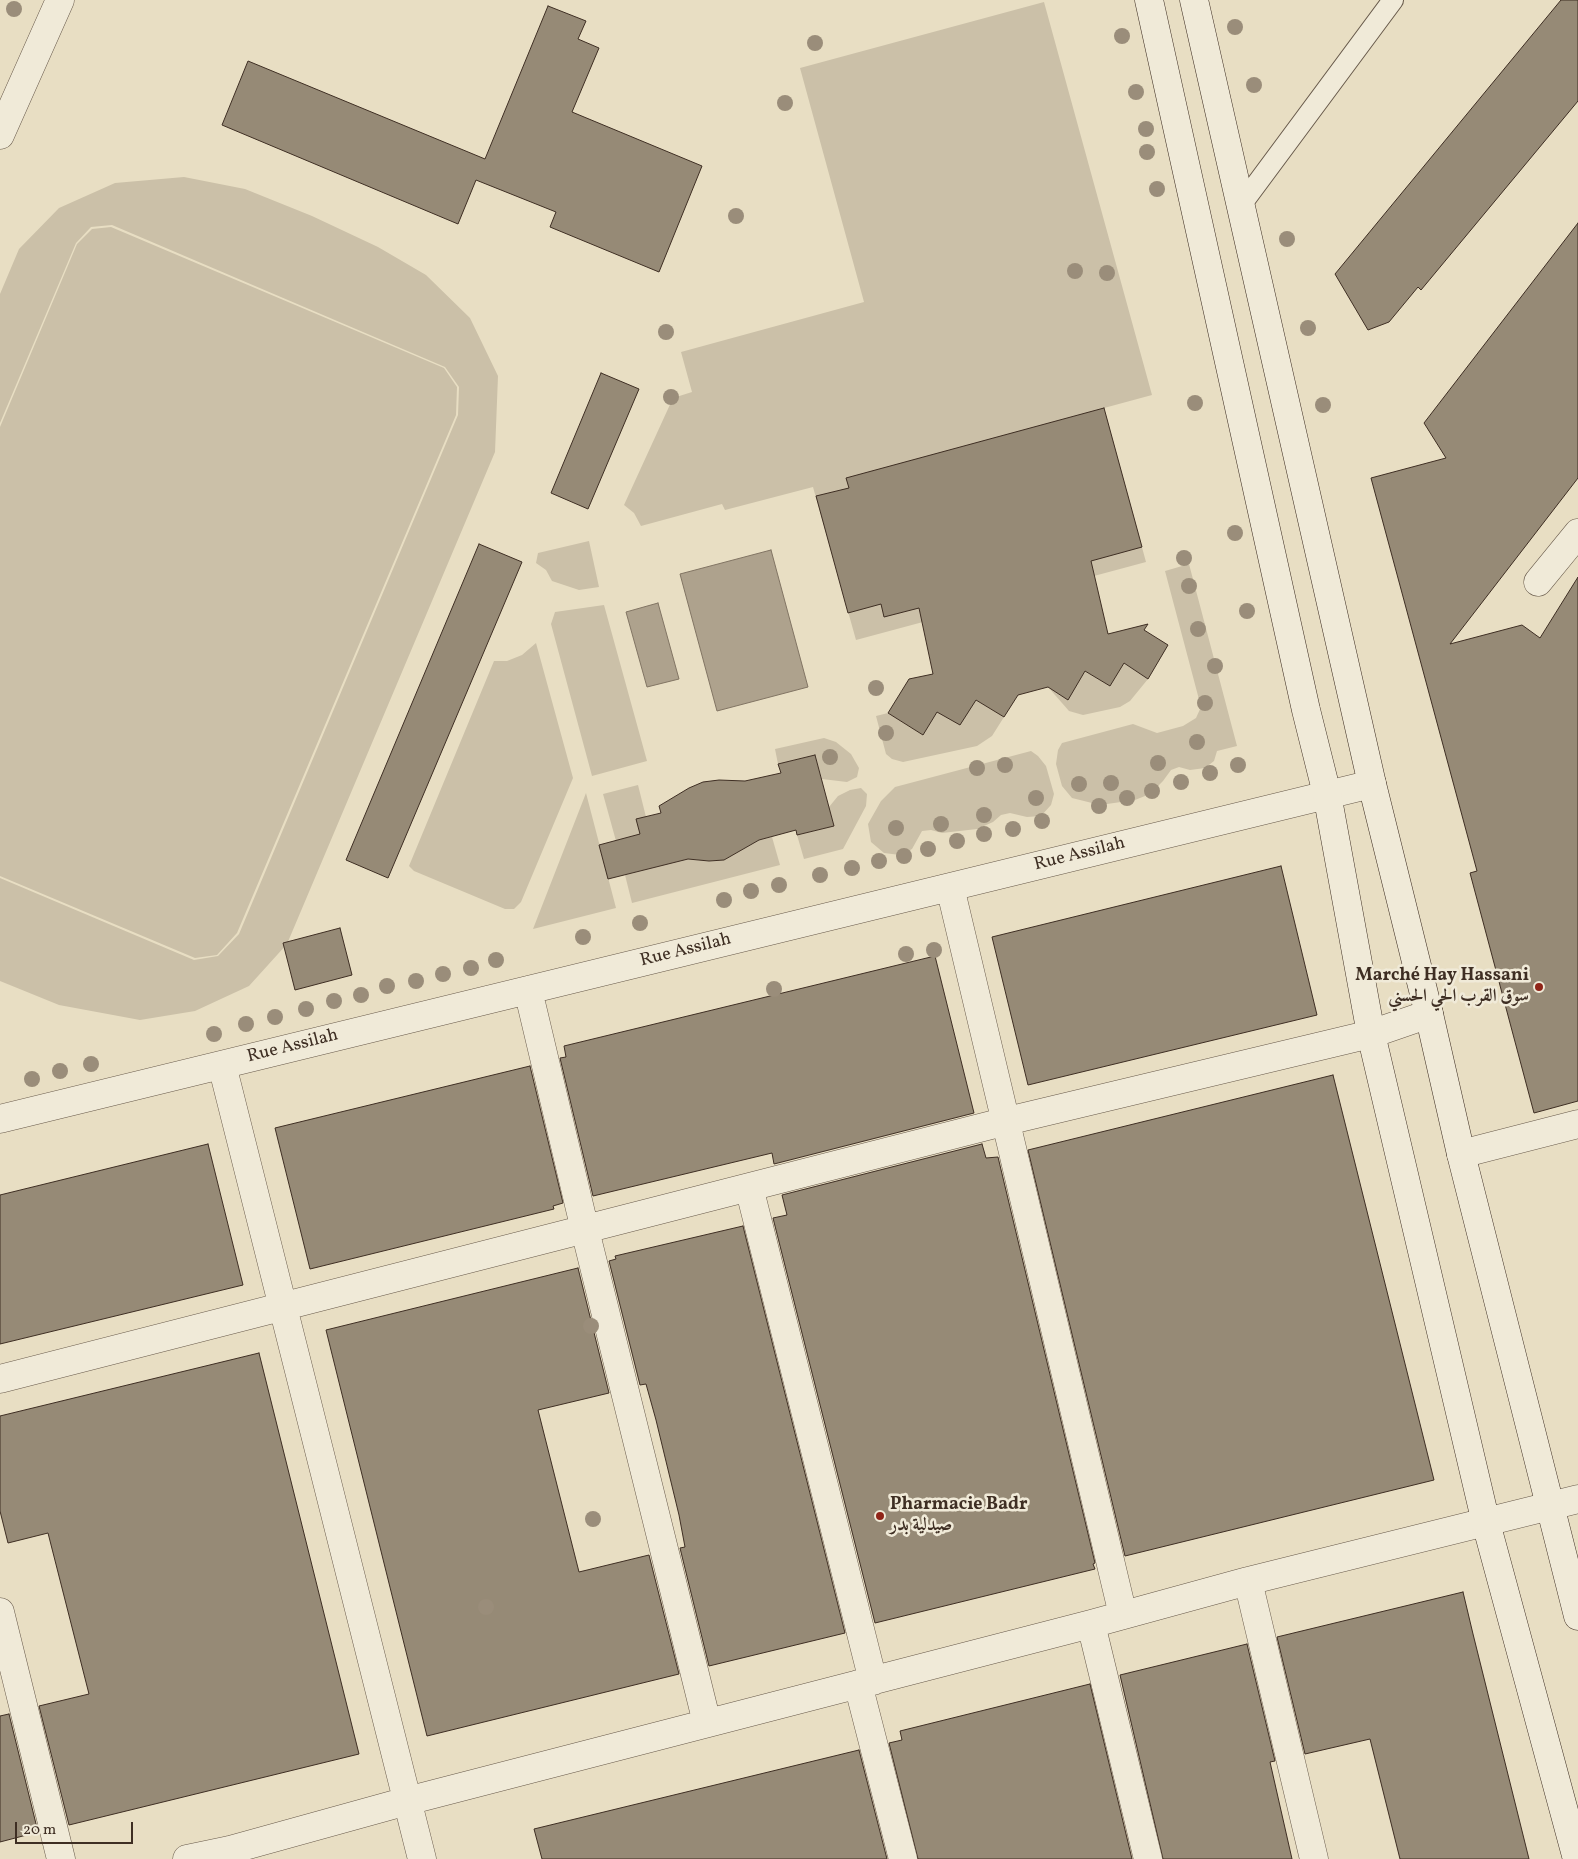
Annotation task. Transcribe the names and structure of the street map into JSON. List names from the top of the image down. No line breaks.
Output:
{"streets":{"street":["Rue Assilah"]},"places":["Marché Hay Hassani سوق القرب الحي الحسني","Pharmacie Badr صيدلية بدر"],"scale_bar":"20 m"}
